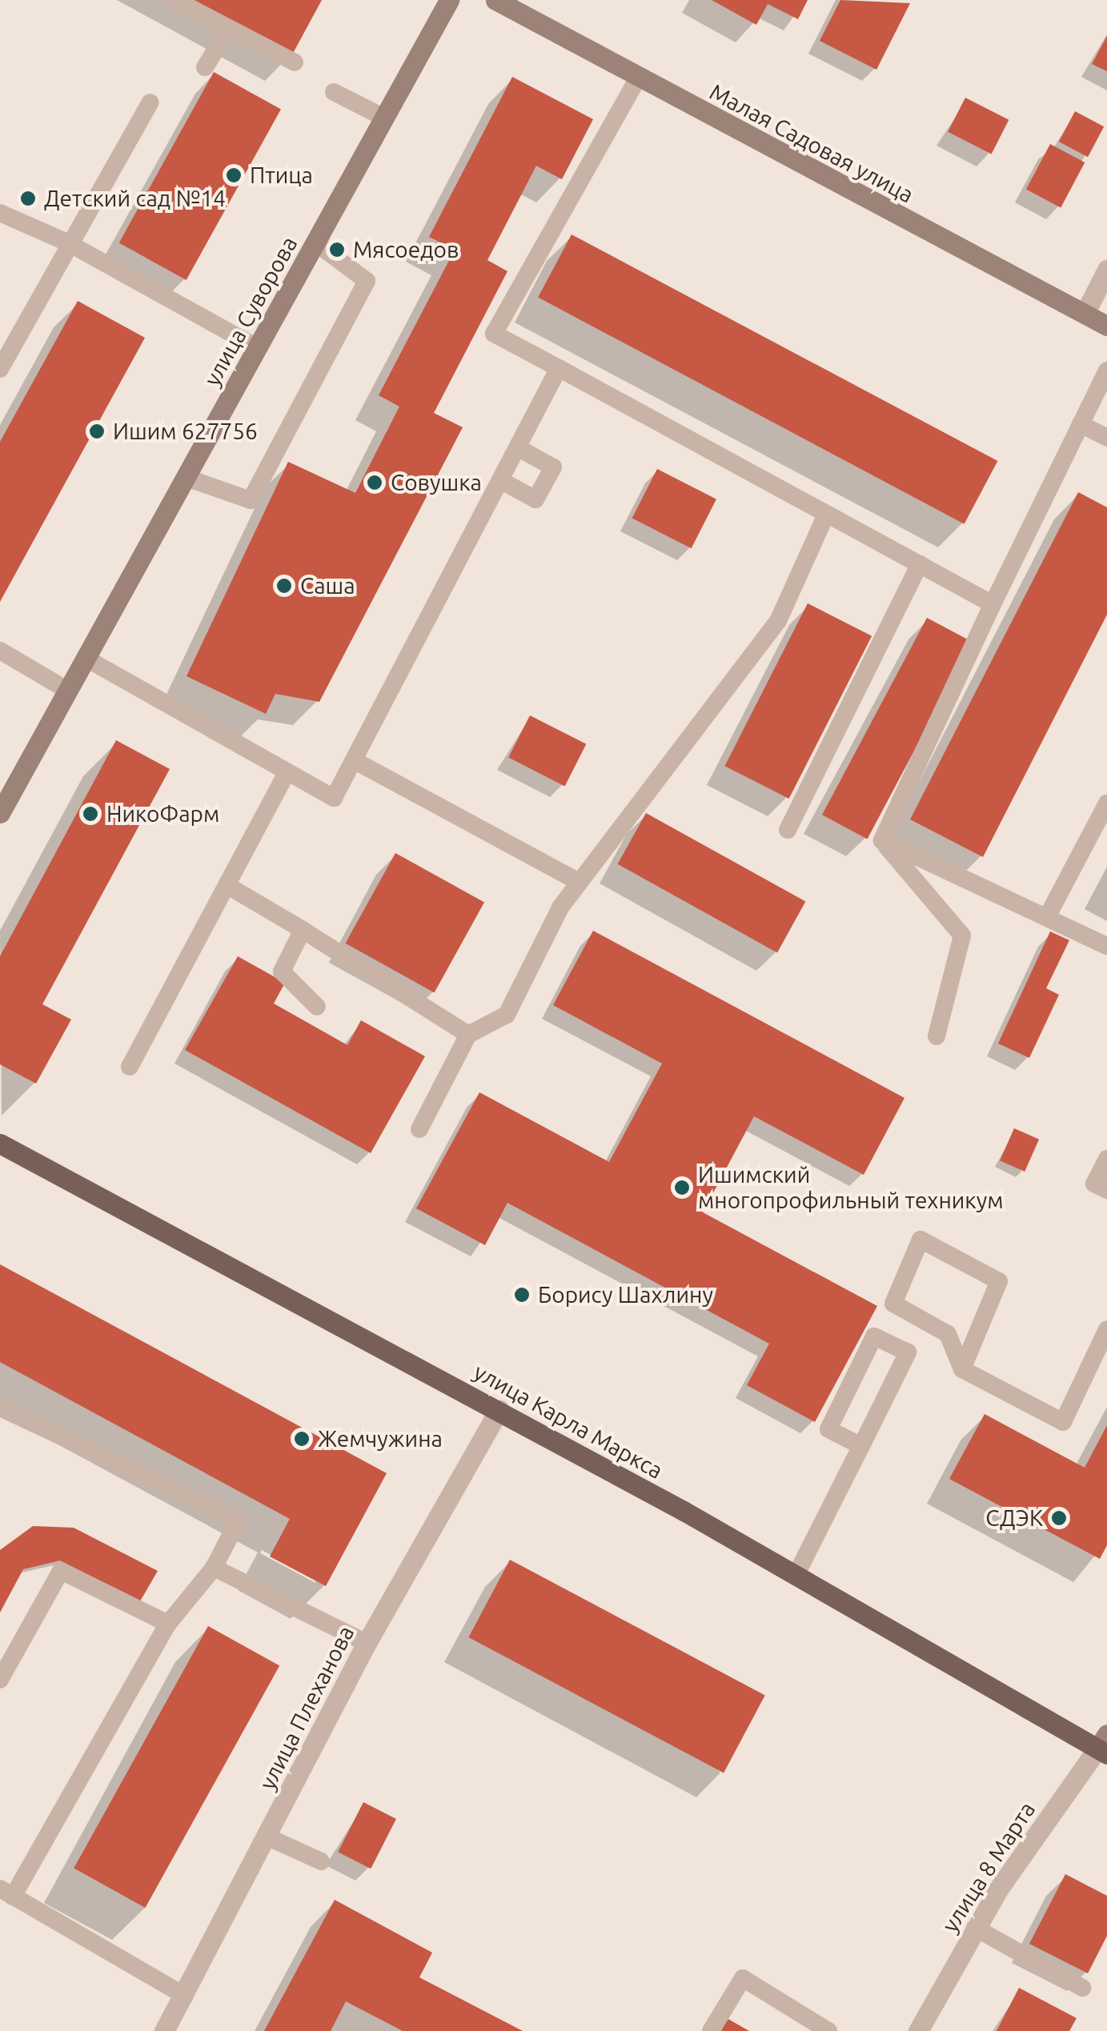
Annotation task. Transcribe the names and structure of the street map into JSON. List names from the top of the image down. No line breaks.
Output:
{"streets":{"main road":["улица Карла Маркса"],"street":["Малая Садовая улица","улица Суворова","улица Плеханова","улица 8 Марта"]},"crossings":[["улица Карла Маркса","улица Плеханова"],["улица Карла Маркса","улица 8 Марта"]],"places":["Птица","Детский сад №14","Мясоедов","Ишим 627756","Совушка","Саша","НикоФарм","Ишимский многопрофильный техникум","Борису Шахлину","Жемчужина","СДЭК"]}
